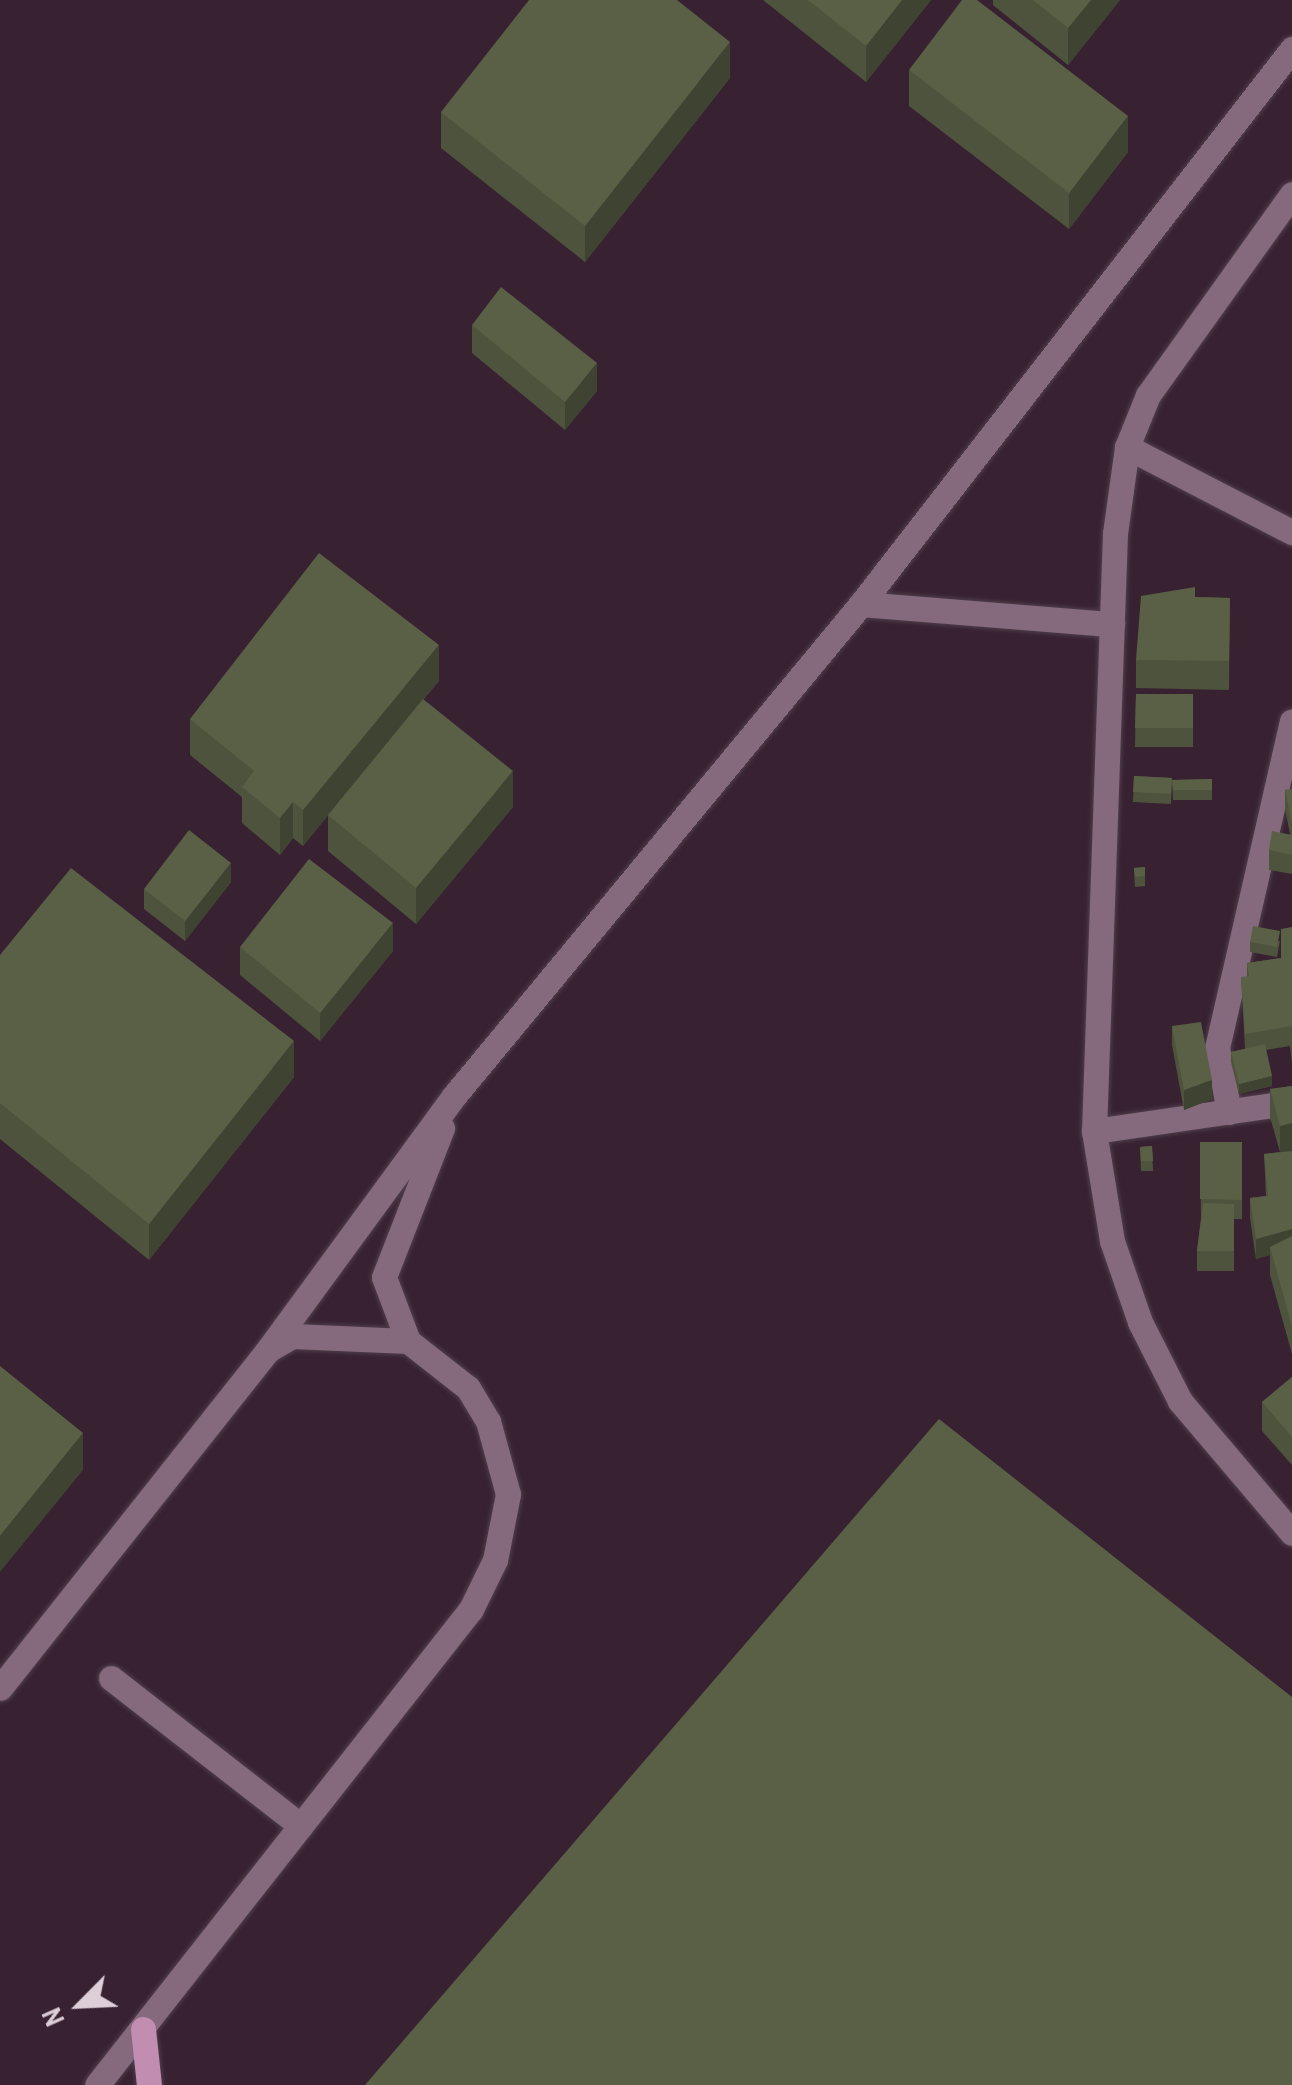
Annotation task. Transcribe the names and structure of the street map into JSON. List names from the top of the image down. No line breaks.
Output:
{"north":"bottom left"}
